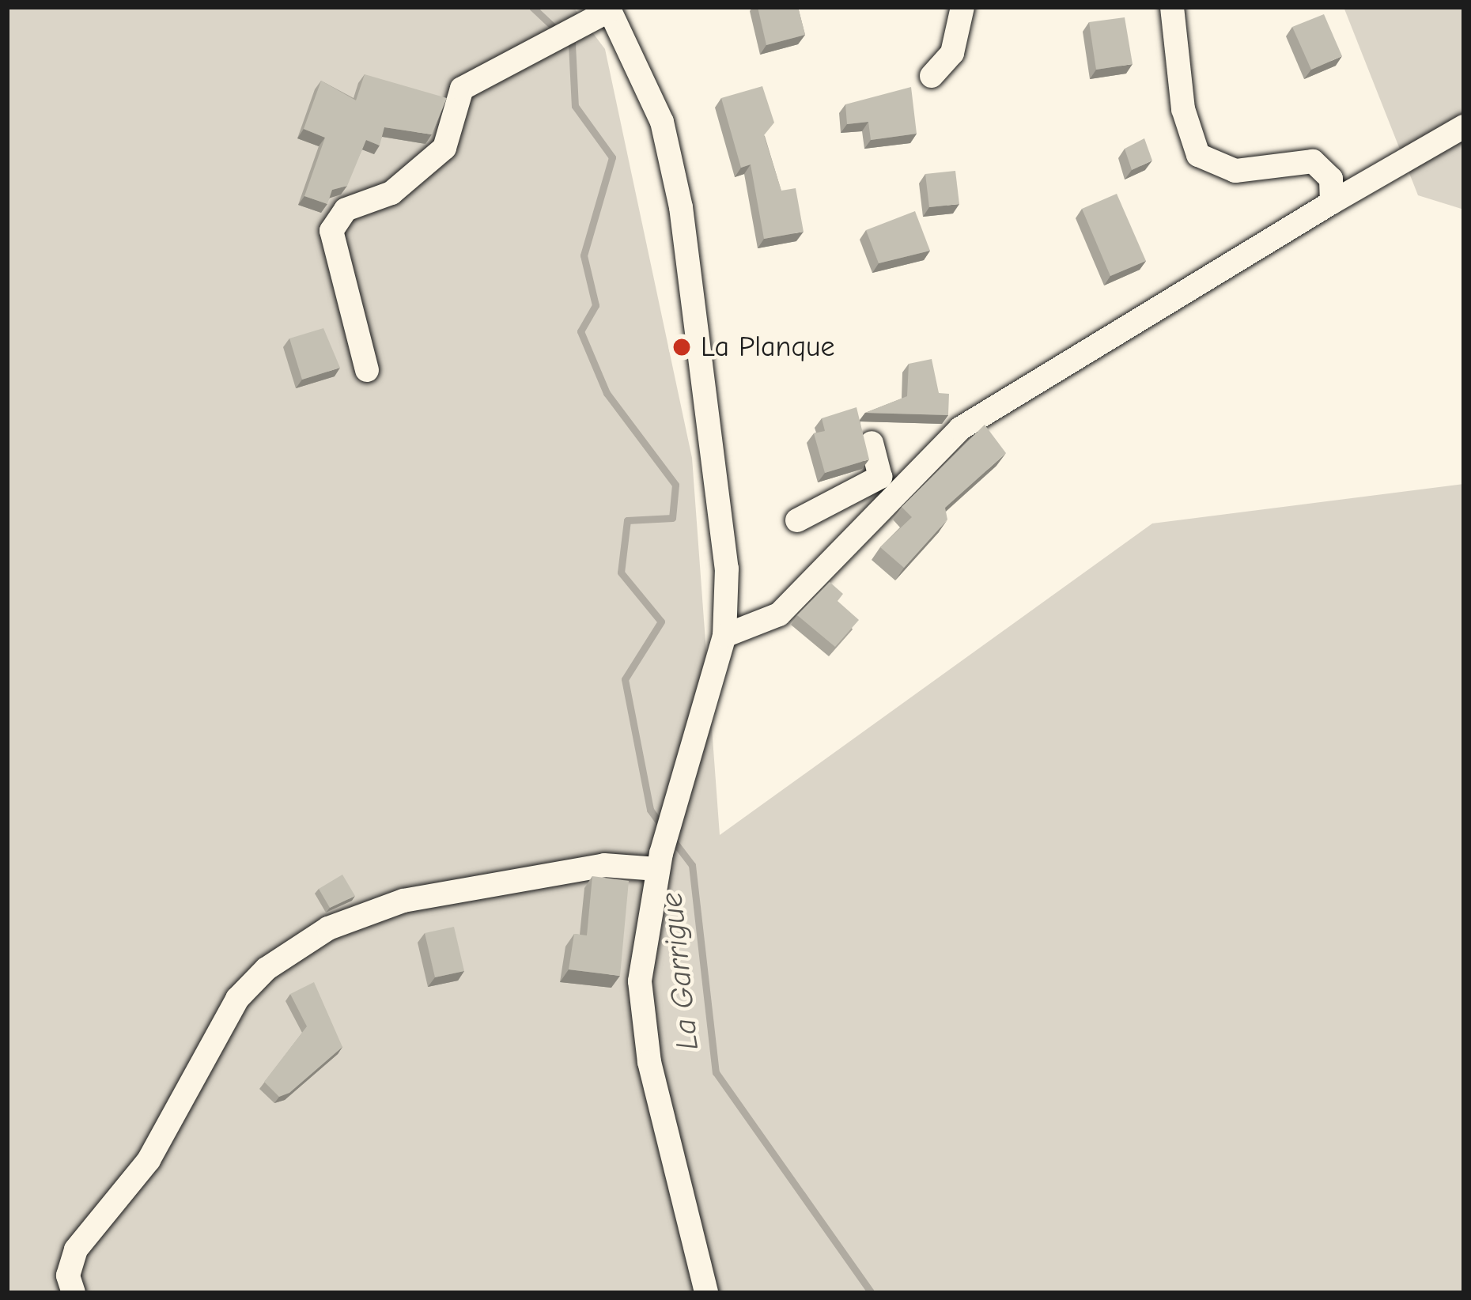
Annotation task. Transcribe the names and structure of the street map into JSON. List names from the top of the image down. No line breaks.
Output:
{"water":["La Garrigue"],"places":["La Planque"]}
